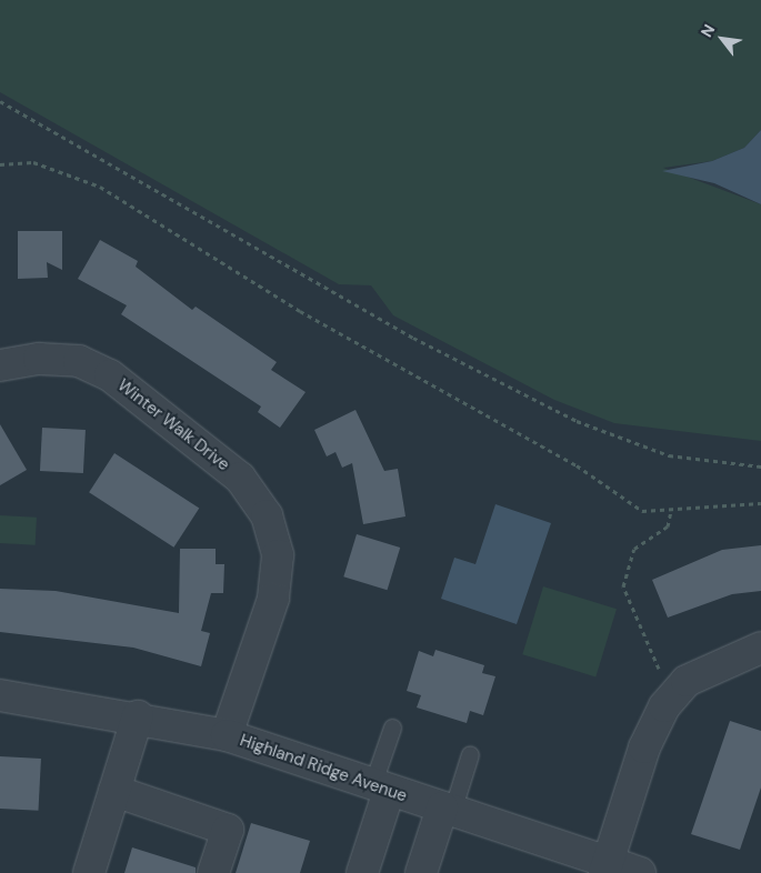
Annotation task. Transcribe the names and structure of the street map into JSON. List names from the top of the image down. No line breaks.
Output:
{"streets":{"street":["Winter Walk Drive","Highland Ridge Avenue"]},"crossings":[["Winter Walk Drive","Highland Ridge Avenue"]],"north":"top left"}
